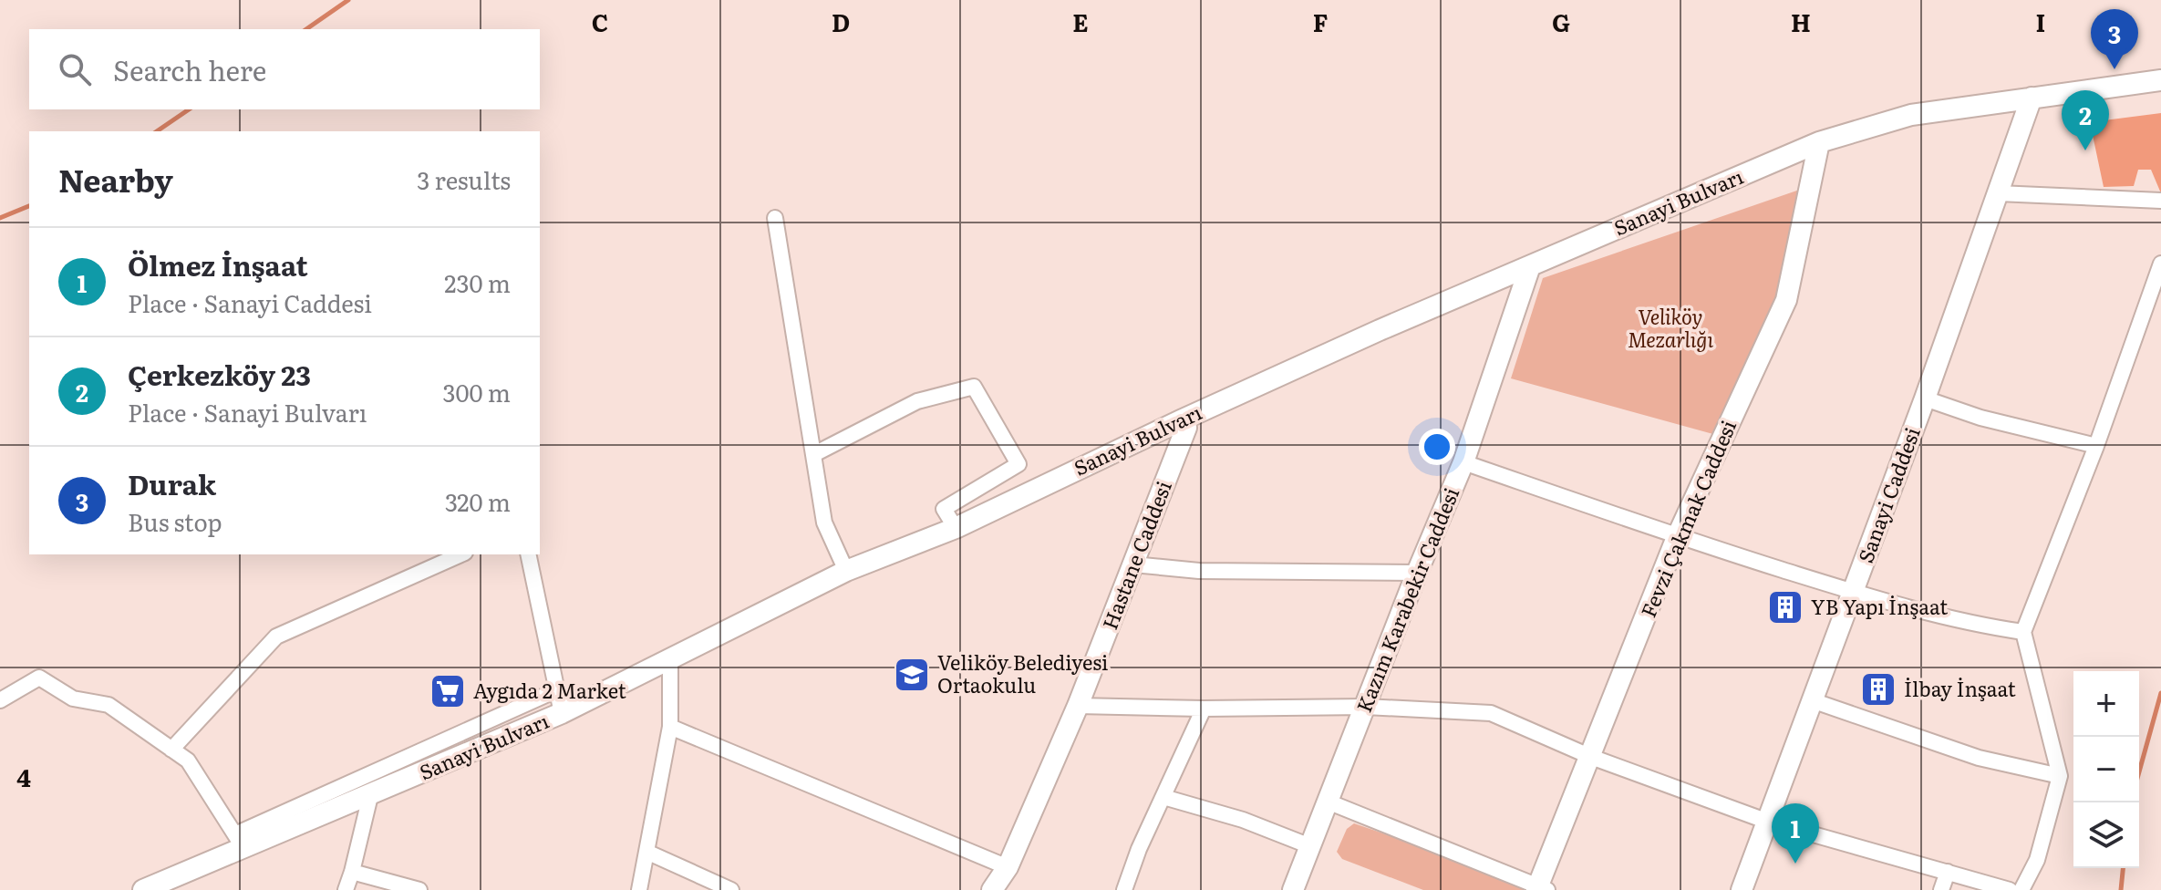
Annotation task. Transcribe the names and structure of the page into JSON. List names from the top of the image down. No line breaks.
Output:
{"streets":{"street":["Sanayi Bulvarı","Sanayi Caddesi","Fevzi Çakmak Caddesi","Hastane Caddesi","Kazım Karabekir Caddesi"]},"crossings":[["Sanayi Bulvarı","Sanayi Caddesi"],["Sanayi Bulvarı","Fevzi Çakmak Caddesi"],["Sanayi Bulvarı","Hastane Caddesi"],["Sanayi Bulvarı","Kazım Karabekir Caddesi"]],"parks":["Veliköy Mezarlığı"],"places":{"building":["YB Yapı İnşaat","İlbay İnşaat"],"school or university":["Veliköy Belediyesi Ortaokulu"],"supermarket":["Aygıda 2 Market"]},"page":{"pins":["3","2","1"],"search":"Search here","heading":["Nearby","3 results"],"list":[{"mark":"1","name":"Ölmez İnşaat","note":"Place · Sanayi Caddesi","value":"230 m"},{"mark":"2","name":"Çerkezköy 23","note":"Place · Sanayi Bulvarı","value":"300 m"},{"mark":"3","name":"Durak","note":"Bus stop","value":"320 m"}],"map_buttons":["+","−"]},"grid":{"columns":["C","D","E","F","G","H","I"],"rows":["4"]}}
